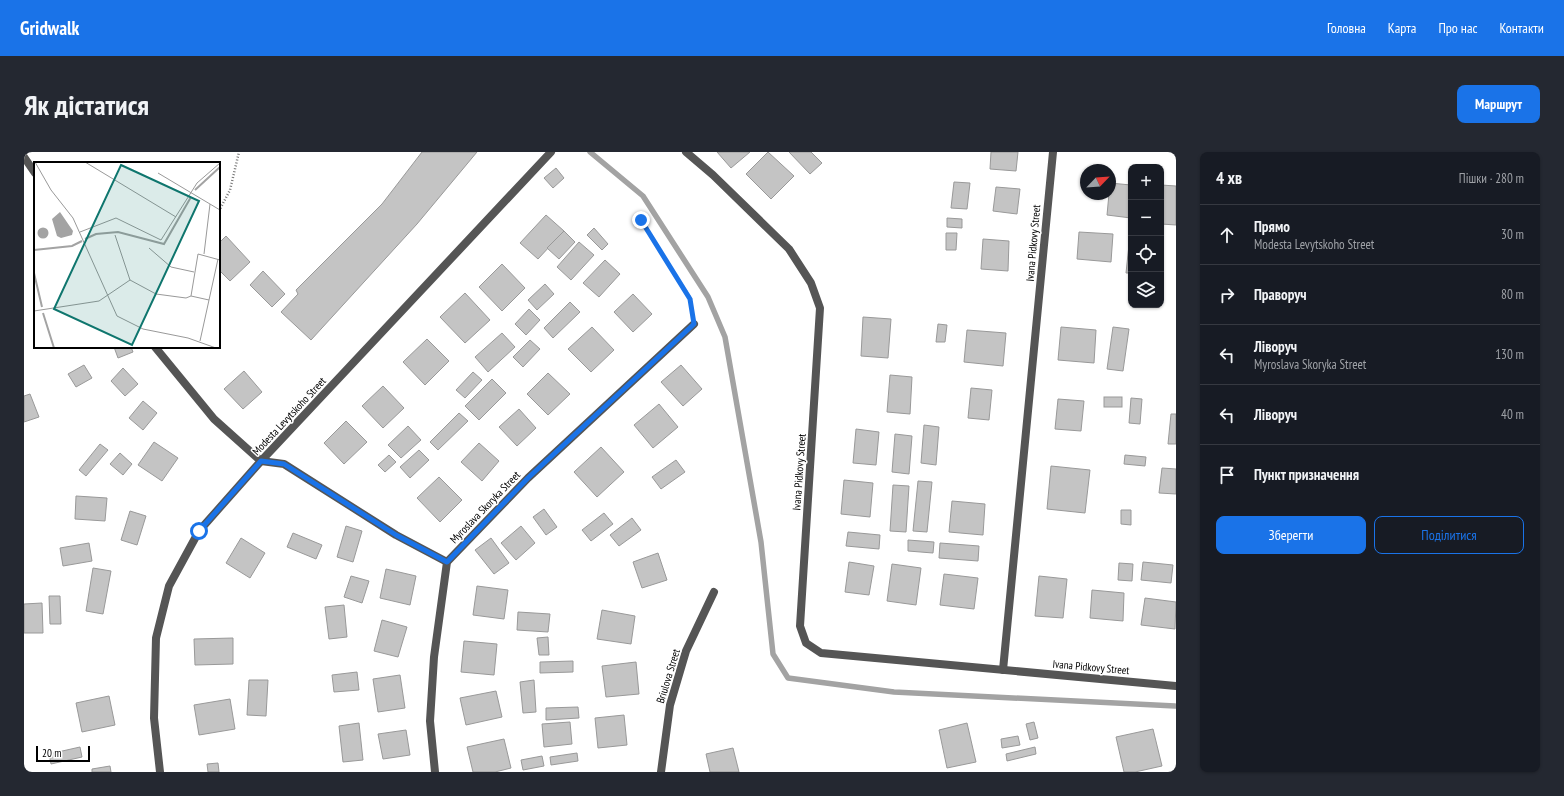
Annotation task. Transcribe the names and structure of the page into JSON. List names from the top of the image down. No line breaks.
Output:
{"streets":{"street":["Ivana Pidkovy Street","Modesta Levytskoho Street","Myroslava Skoryka Street","Briulova Street"]},"scale_bar":"20 m","north":"top right","page":{"header":"Gridwalk","nav":["Головна","Карта","Про нас","Контакти"],"buttons":["Маршрут",["Зберегти","Поділитися"]],"title":"Як дістатися","heading":["4 хв","Пішки · 280 m"],"map_buttons":["+","−"],"list":[["Прямо","Modesta Levytskoho Street","30 m"],["Праворуч","80 m"],["Ліворуч","Myroslava Skoryka Street","130 m"],["Ліворуч","40 m"],"Пункт призначення"],"scale":"20 m"}}
